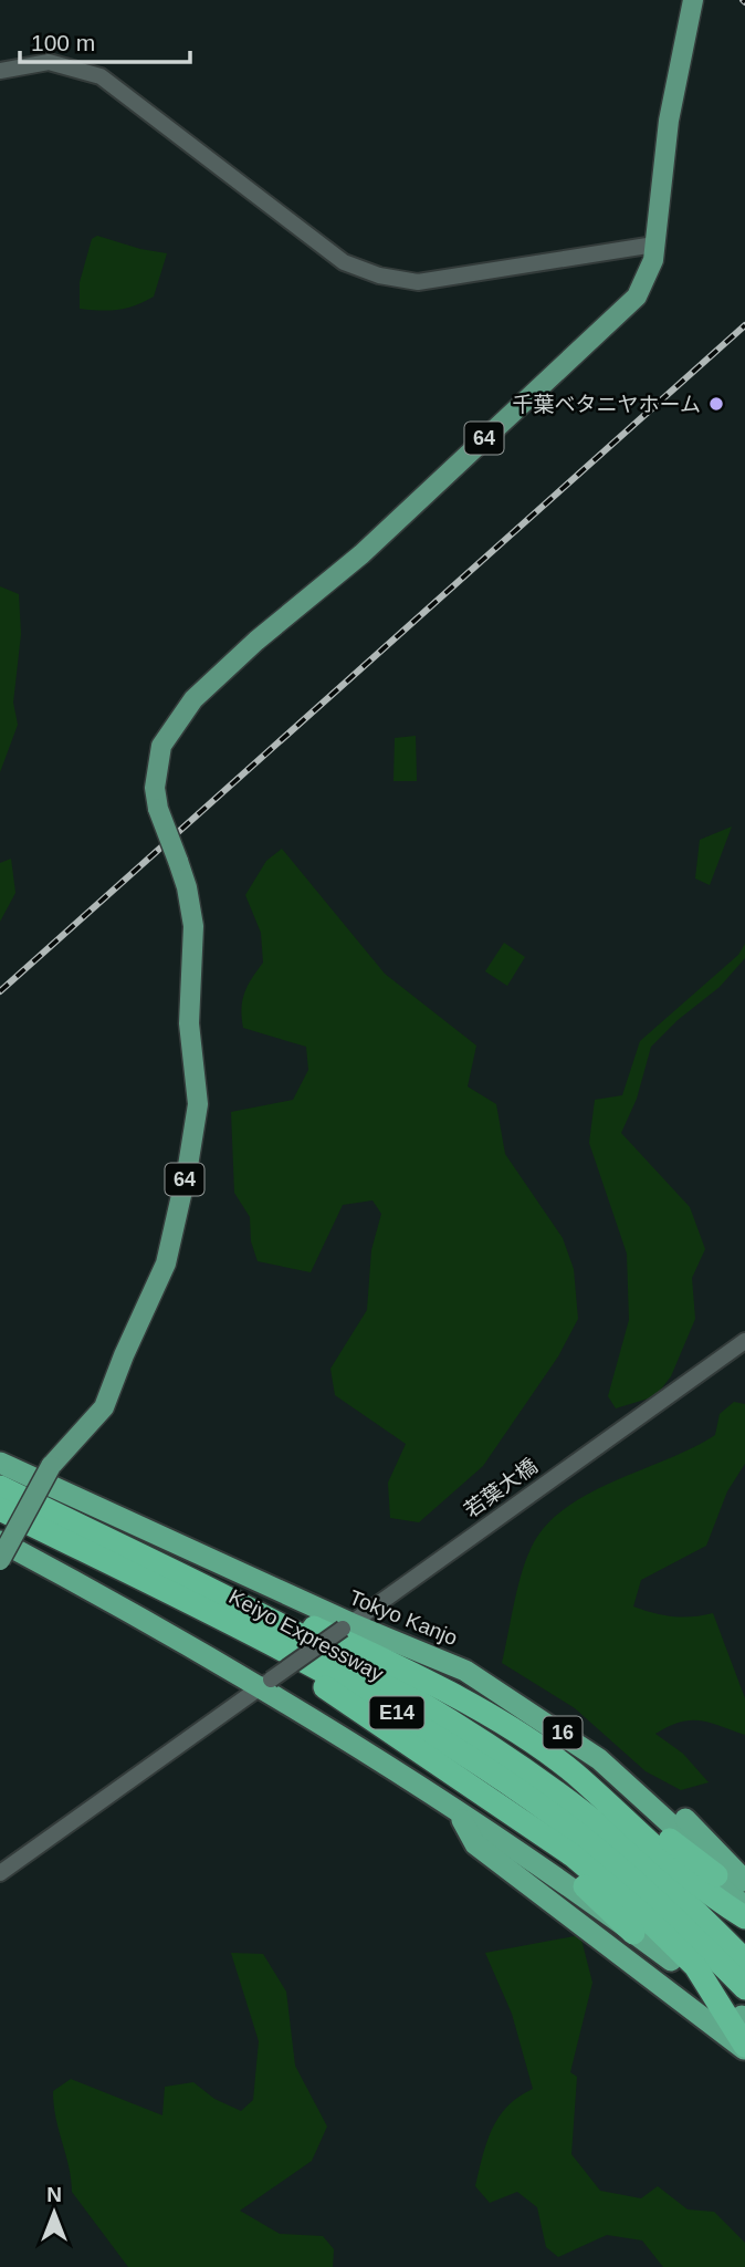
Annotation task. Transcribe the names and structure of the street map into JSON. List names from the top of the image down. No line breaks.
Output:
{"streets":{"highway":["Tokyo Kanjo","Keiyo Expressway","E14","16"],"main road":["64"],"street":["若葉大橋"]},"crossings":[["若葉大橋","Tokyo Kanjo"]],"places":["千葉ベタニヤホーム"],"scale_bar":"100 m","north":"top"}
